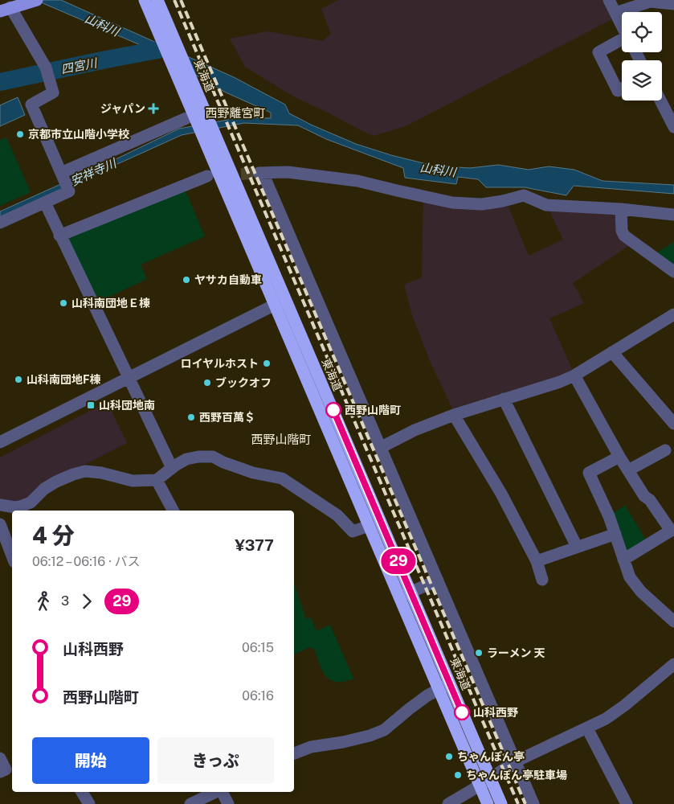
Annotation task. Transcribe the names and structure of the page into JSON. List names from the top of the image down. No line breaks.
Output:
{"streets":{"highway":["東海道"]},"districts":["西野離宮町","西野山階町"],"water":["山科川","四宮川","安祥寺川"],"places":{"health":["ジャパン"],"other":["京都市立山階小学校","ヤサカ自動車","山科南団地Ｅ棟","ロイヤルホスト","山科南団地F棟","ブックオフ","西野山階町","西野百萬＄","ラーメン 天","山科西野","ちゃんぽん亭","ちゃんぽん亭駐車場"],"transit":["山科団地南"]},"lines":["bus line 29"],"page":{"on_map":"29","heading":["4 分","06:12 – 06:16 · バス","¥377"],"legs":["3","29"],"list":[{"name":"山科西野","value":"06:15"},{"name":"西野山階町","value":"06:16"}],"buttons":["開始","きっぷ"]}}
